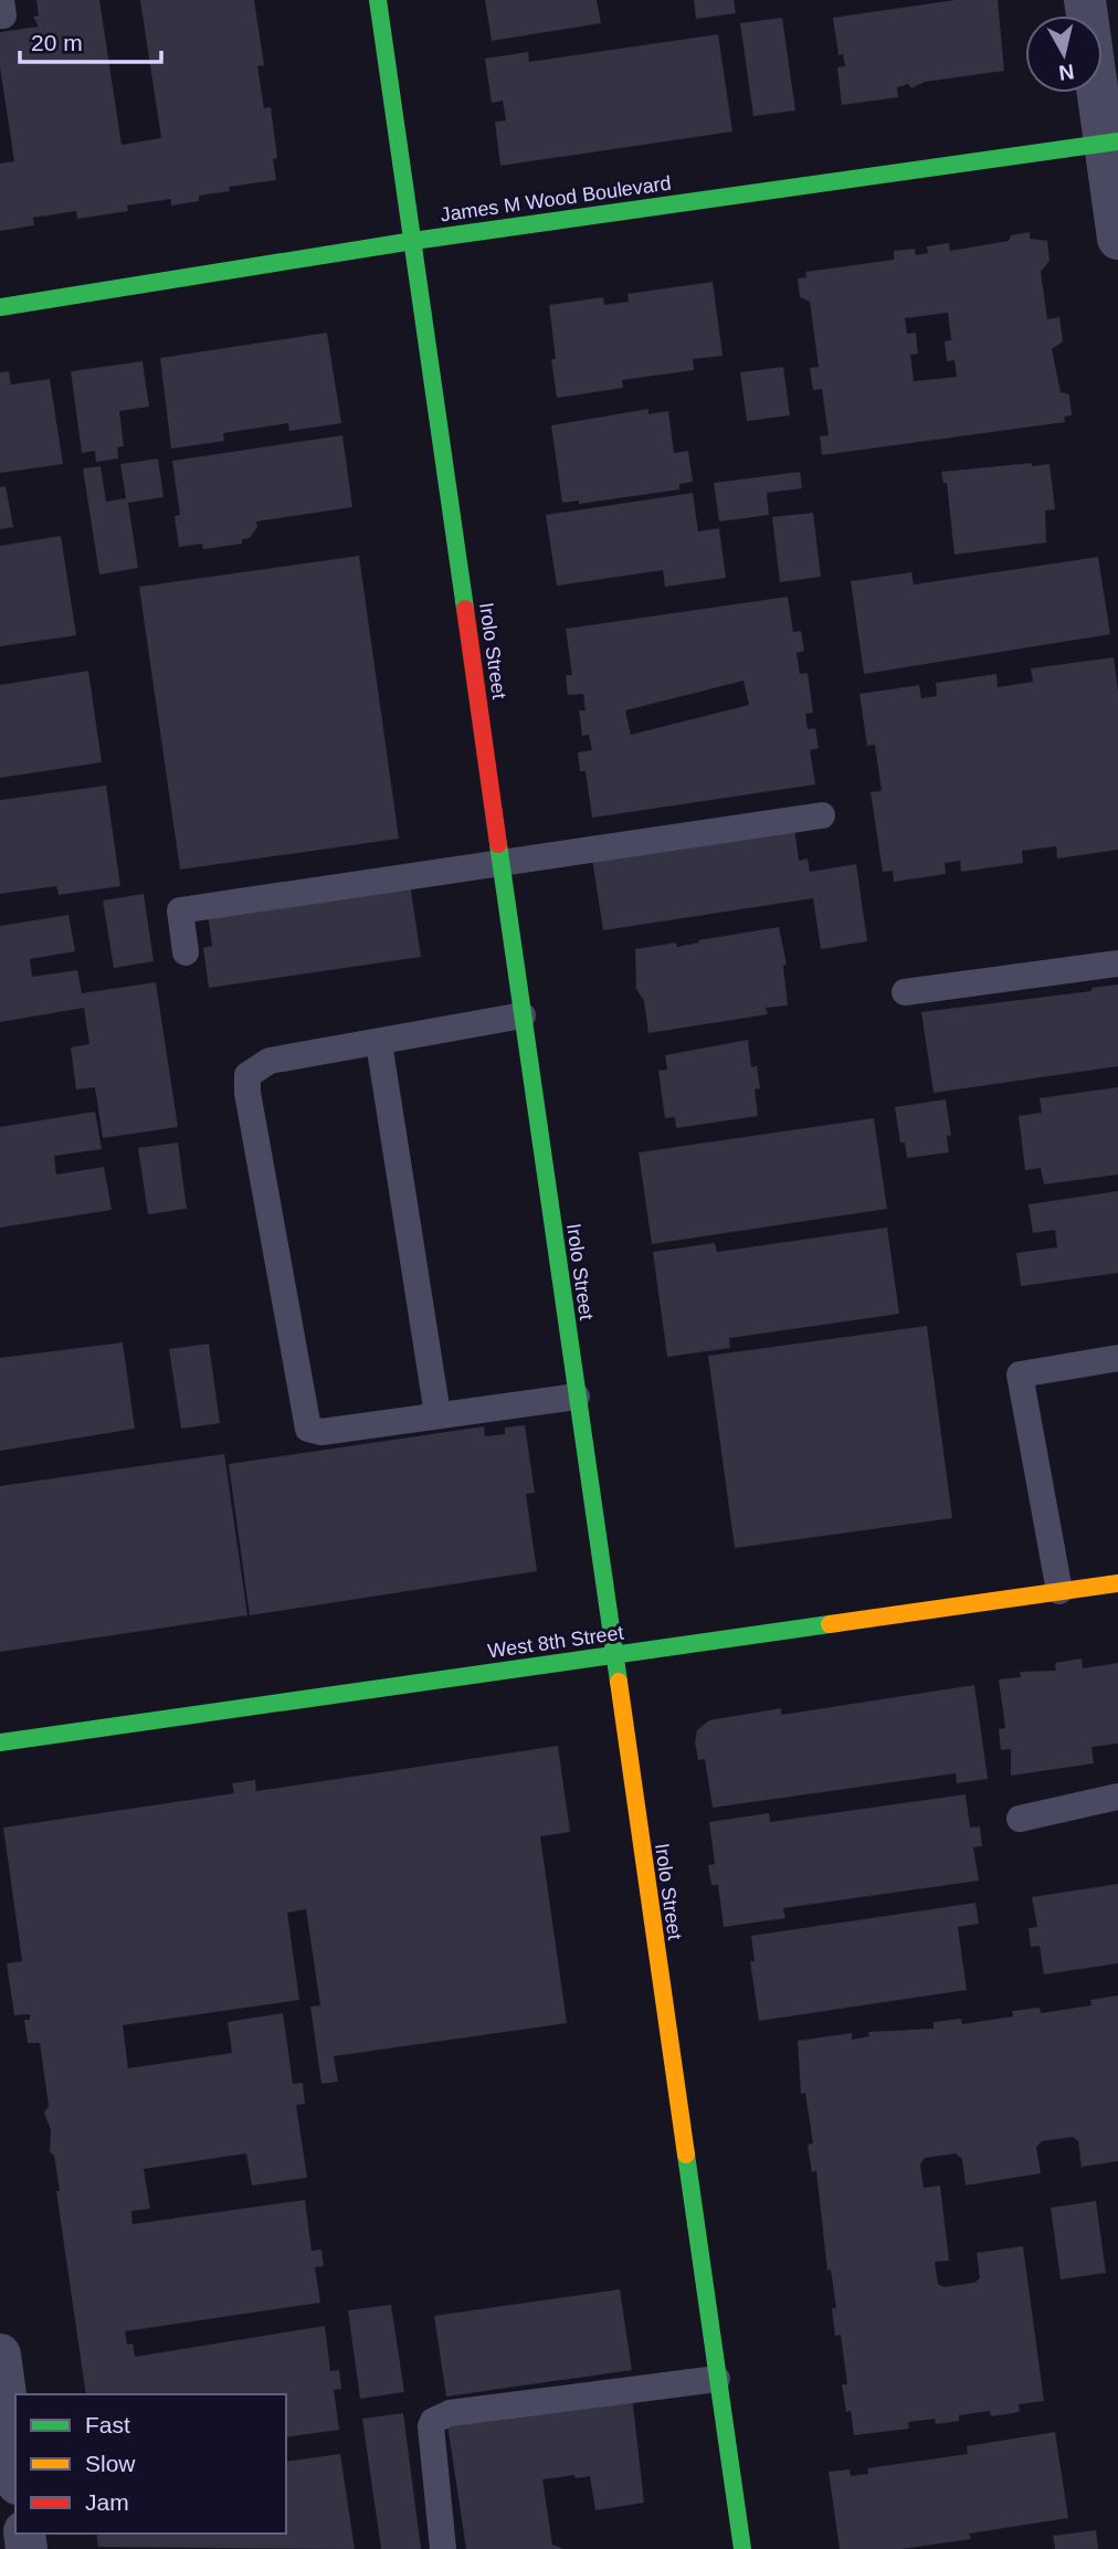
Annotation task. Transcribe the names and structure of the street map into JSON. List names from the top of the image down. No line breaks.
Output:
{"streets":{"main road":["James M Wood Boulevard","Irolo Street","West 8th Street"]},"crossings":[["James M Wood Boulevard","Irolo Street"],["Irolo Street","West 8th Street"]],"legend":["Fast","Slow","Jam"],"scale_bar":"20 m","north":"bottom"}
